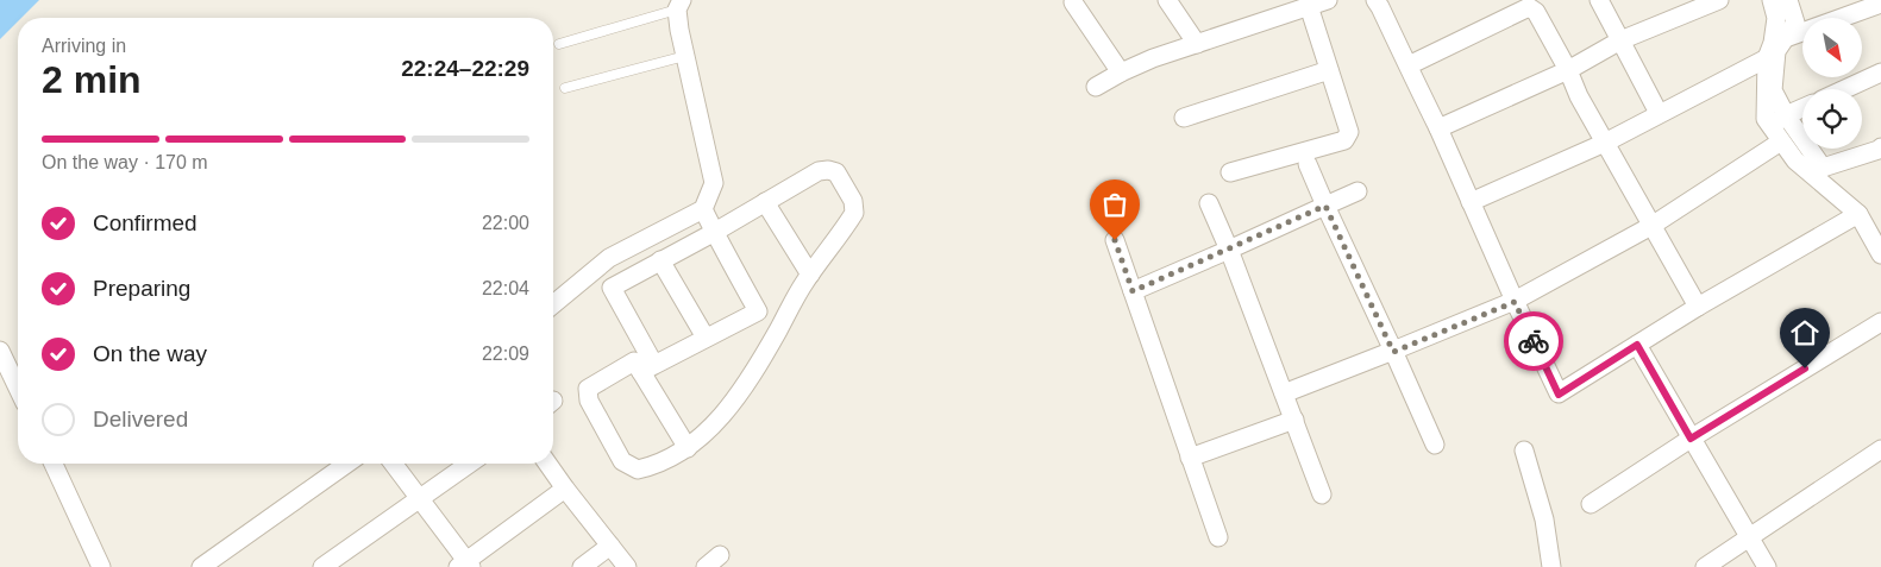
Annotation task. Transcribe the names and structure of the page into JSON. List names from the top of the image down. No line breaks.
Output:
{"north":"bottom right","page":{"heading":["2 min","Arriving in","22:24–22:29"],"bar":"On the way · 170 m","list":[["Confirmed","22:00"],["Preparing","22:04"],["On the way","22:09"],"Delivered"]}}
